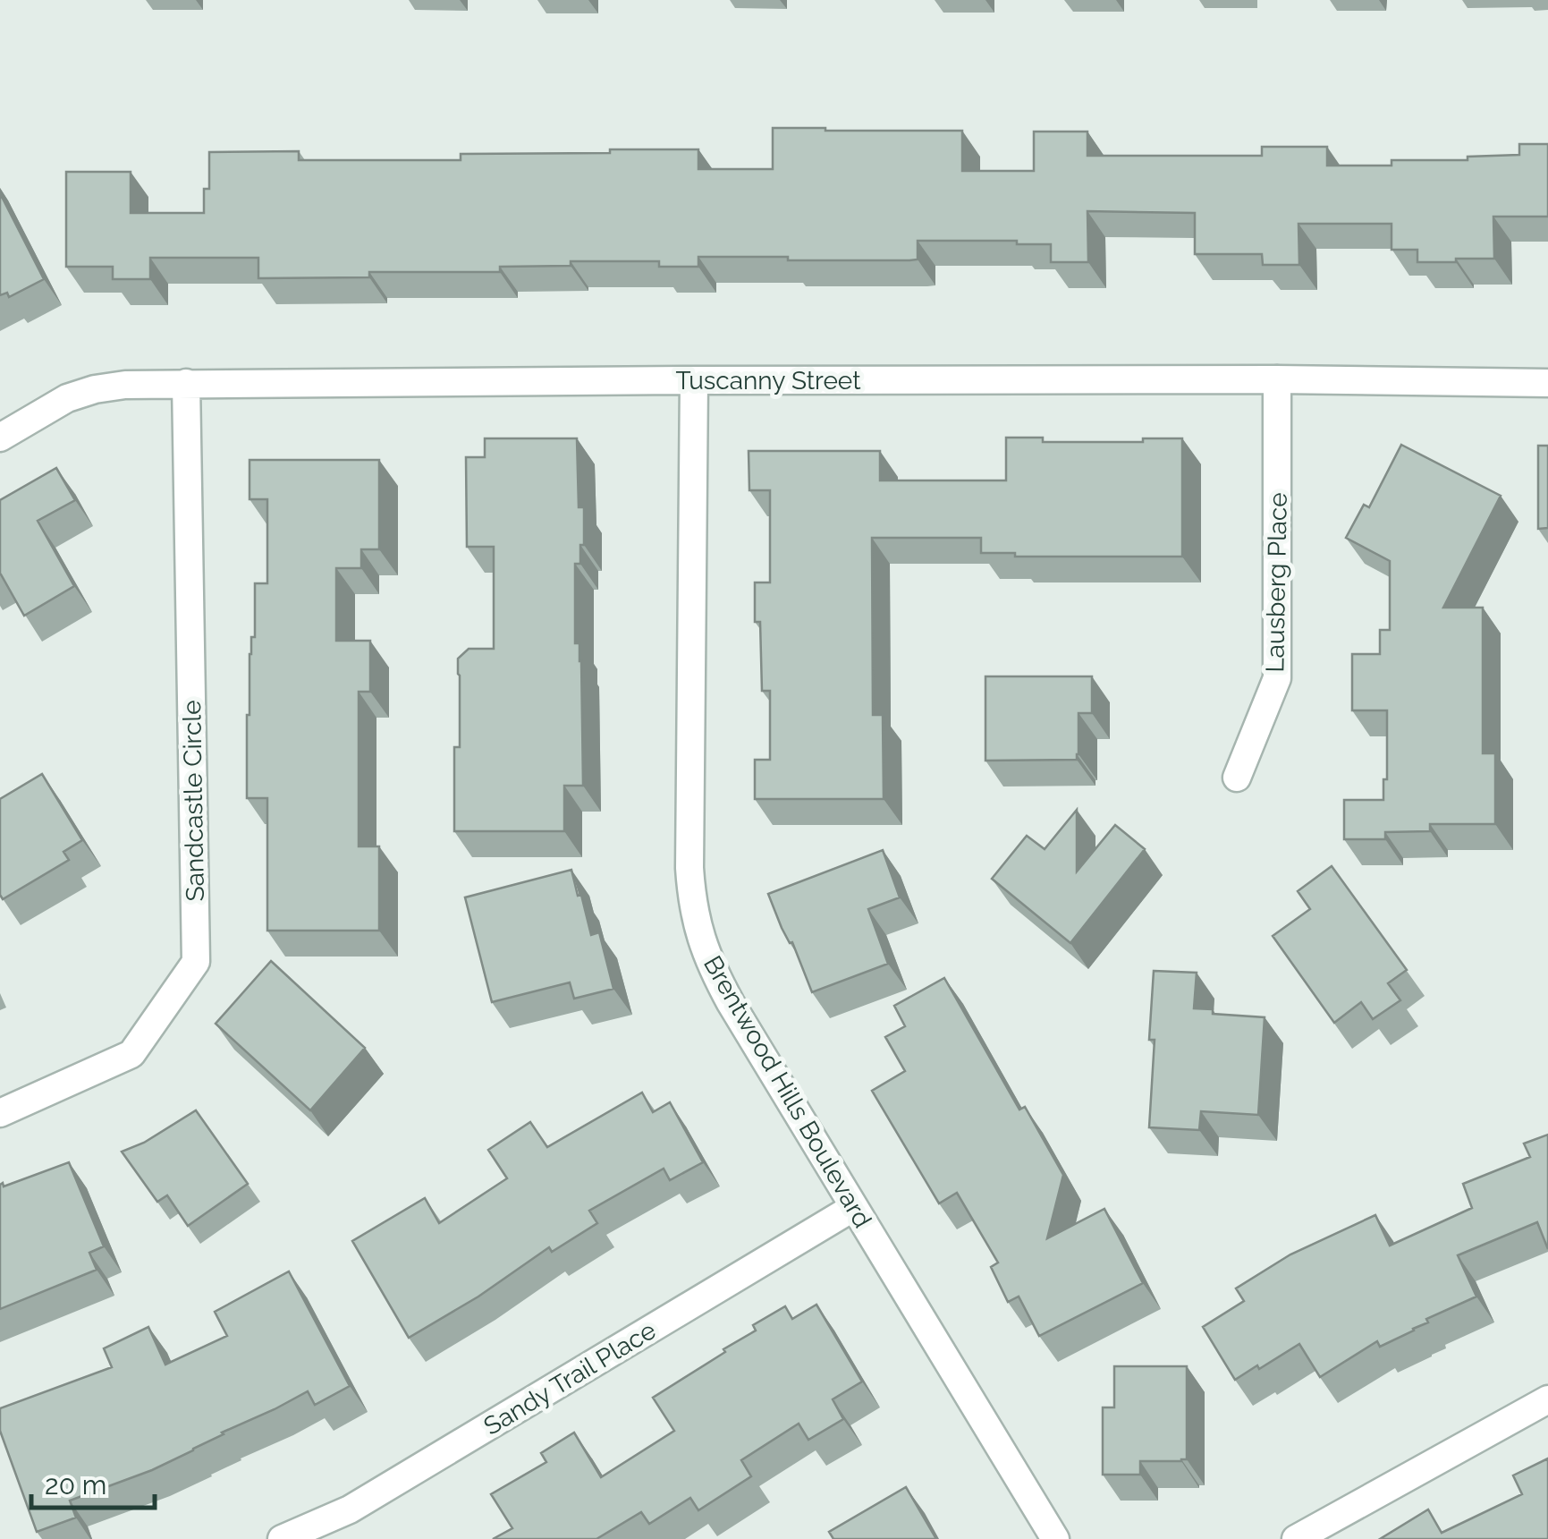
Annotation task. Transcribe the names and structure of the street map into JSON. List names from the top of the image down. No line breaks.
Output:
{"streets":{"street":["Tuscanny Street","Lausberg Place","Sandcastle Circle","Brentwood Hills Boulevard","Sandy Trail Place"]},"crossings":[["Tuscanny Street","Lausberg Place"],["Tuscanny Street","Sandcastle Circle"],["Tuscanny Street","Brentwood Hills Boulevard"],["Brentwood Hills Boulevard","Sandy Trail Place"]],"scale_bar":"20 m"}
